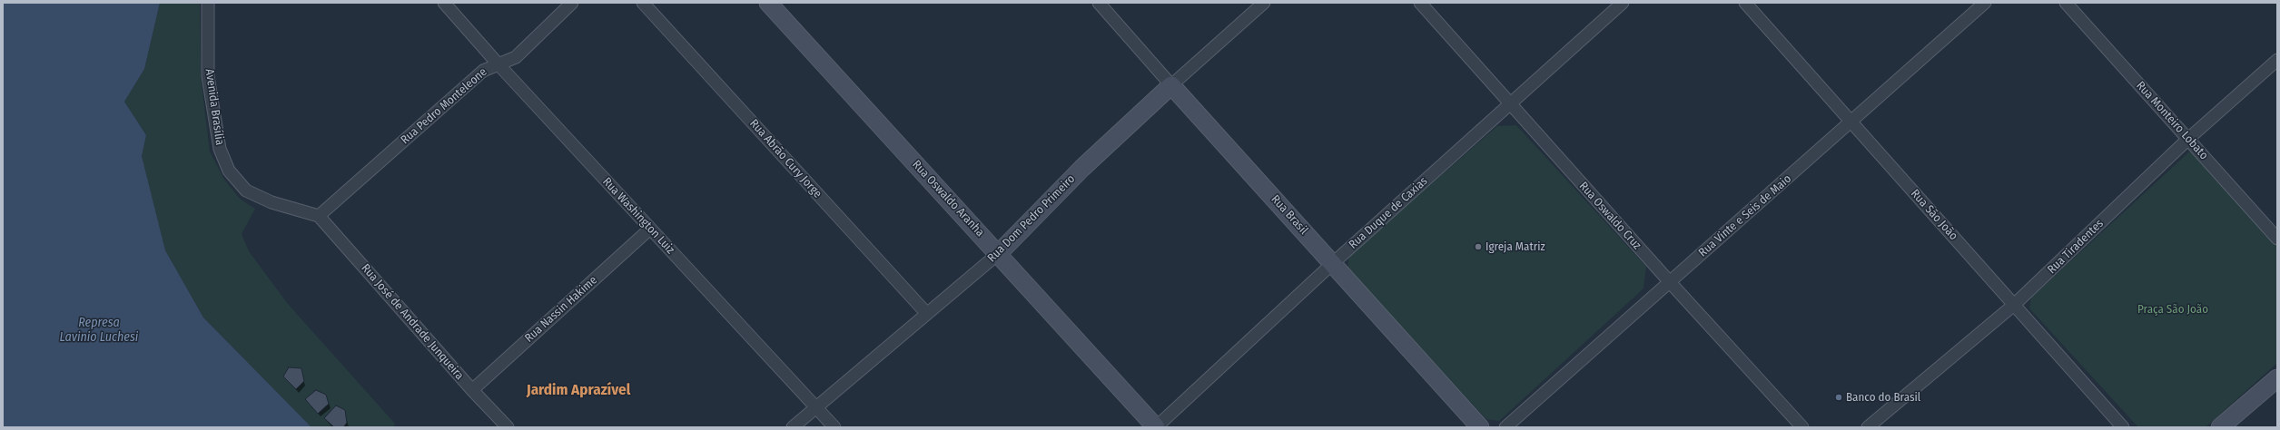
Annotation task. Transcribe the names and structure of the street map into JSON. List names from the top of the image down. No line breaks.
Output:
{"streets":{"street":["Rua Pedro Monteleone","Avenida Brasília","Rua Monteiro Lobato","Rua Abrão Cury Jorge","Rua Oswaldo Aranha","Rua Duque de Caxias","Rua Brasil","Rua São João","Rua Washington Luiz","Rua Oswaldo Cruz","Rua Vinte e Seis de Maio","Rua Dom Pedro Primeiro","Rua Tiradentes","Rua Nassin Hakime","Rua José de Andrade Junqueira"]},"crossings":[["Rua Pedro Monteleone","Avenida Brasília"],["Rua Pedro Monteleone","Rua Washington Luiz"],["Rua Pedro Monteleone","Rua José de Andrade Junqueira"],["Avenida Brasília","Rua José de Andrade Junqueira"],["Rua Monteiro Lobato","Rua Tiradentes"],["Rua Abrão Cury Jorge","Rua Dom Pedro Primeiro"],["Rua Oswaldo Aranha","Rua Duque de Caxias"],["Rua Oswaldo Aranha","Rua Dom Pedro Primeiro"],["Rua Duque de Caxias","Rua Brasil"],["Rua Duque de Caxias","Rua Oswaldo Cruz"],["Rua Brasil","Rua Dom Pedro Primeiro"],["Rua São João","Rua Vinte e Seis de Maio"],["Rua São João","Rua Tiradentes"],["Rua Washington Luiz","Rua Dom Pedro Primeiro"],["Rua Washington Luiz","Rua Nassin Hakime"],["Rua Oswaldo Cruz","Rua Vinte e Seis de Maio"],["Rua Nassin Hakime","Rua José de Andrade Junqueira"]],"districts":["Jardim Aprazível"],"water":["Represa Lavinio Luchesi"],"parks":["Praça São João"],"places":["Igreja Matriz","Banco do Brasil"]}
